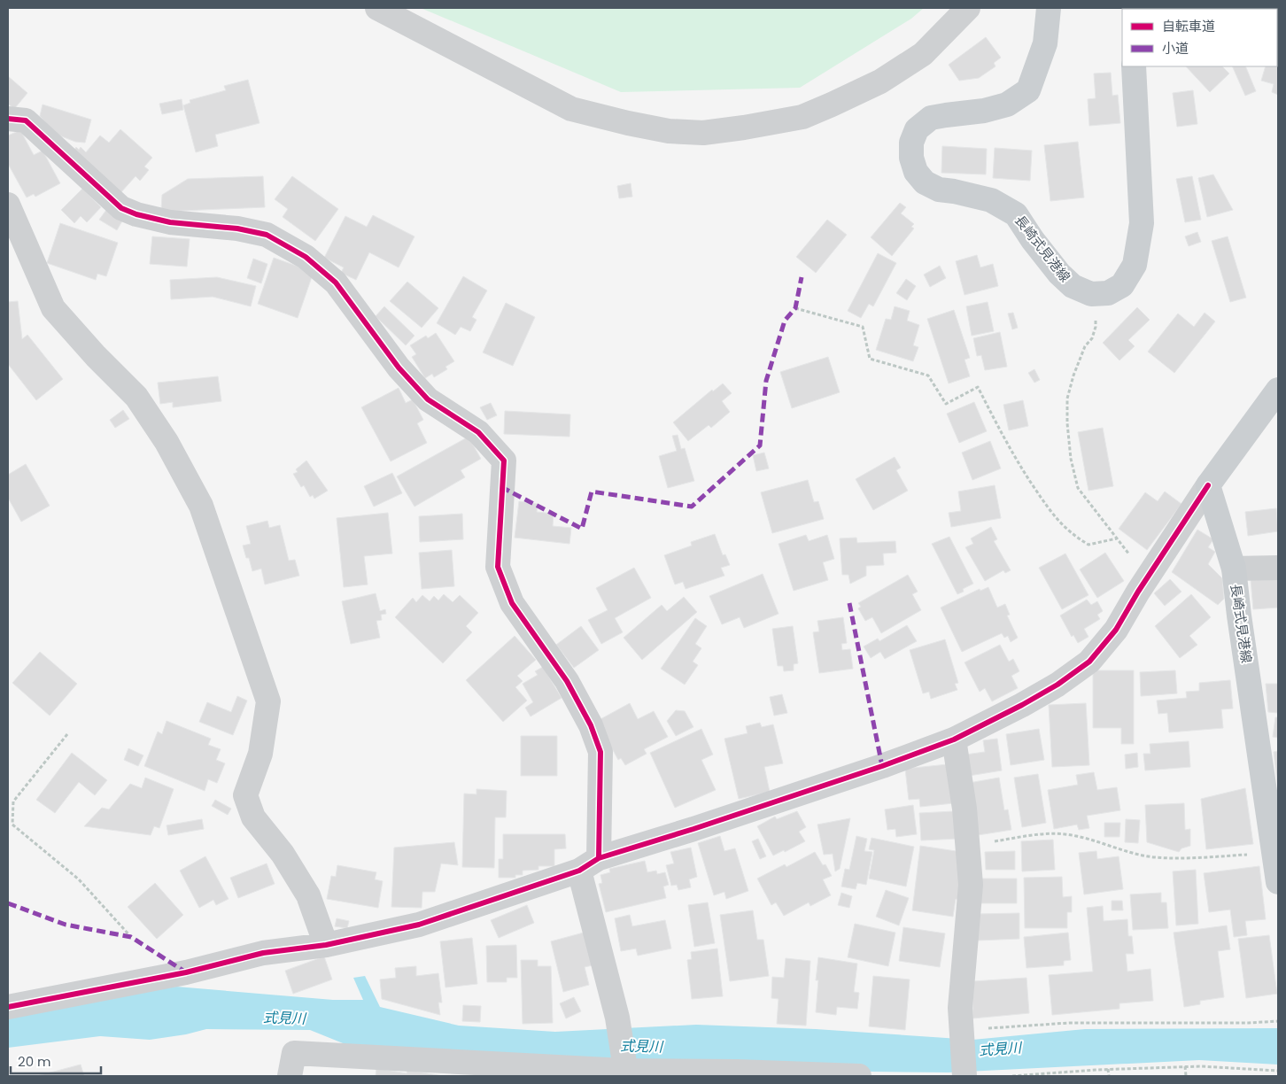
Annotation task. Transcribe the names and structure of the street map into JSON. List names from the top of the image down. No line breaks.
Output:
{"streets":{"main road":["長崎式見港線"]},"water":["式見川"],"legend":["自転車道","小道"],"scale_bar":"20 m"}
